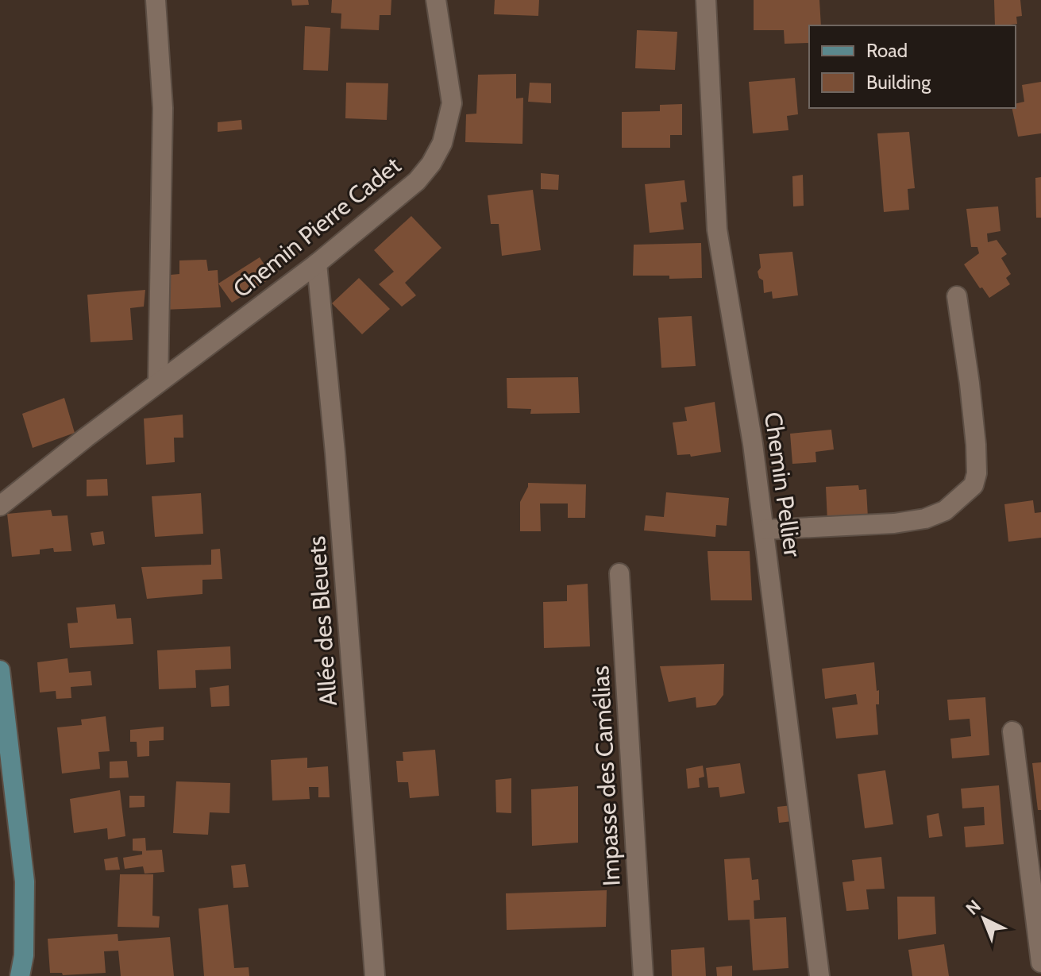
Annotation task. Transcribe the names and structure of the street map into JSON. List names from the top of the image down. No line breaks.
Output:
{"streets":{"street":["Chemin Pierre Cadet","Chemin Pellier","Allée des Bleuets","Impasse des Camélias"]},"crossings":[["Chemin Pierre Cadet","Allée des Bleuets"]],"legend":["Road","Building"],"north":"top left"}
